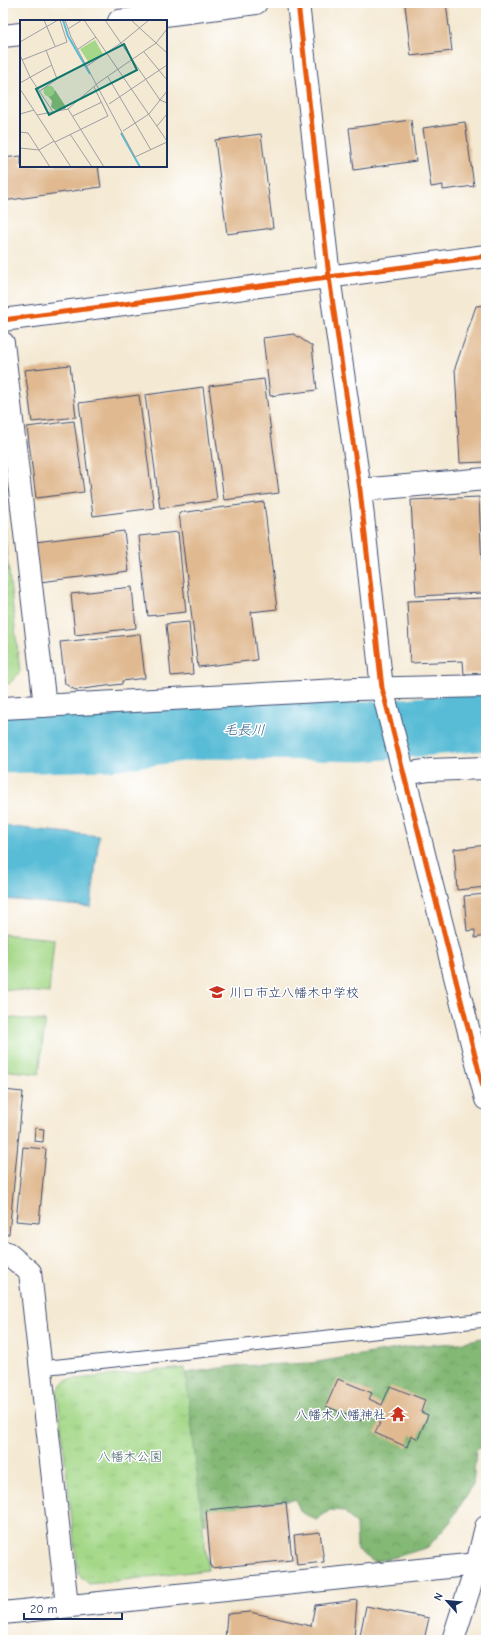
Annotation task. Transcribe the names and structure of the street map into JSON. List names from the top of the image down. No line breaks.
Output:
{"water":["毛長川"],"parks":["八幡木公園"],"places":{"school or university":["川口市立八幡木中学校"],"temple":["八幡木八幡神社"]},"scale_bar":"20 m","north":"top left"}
